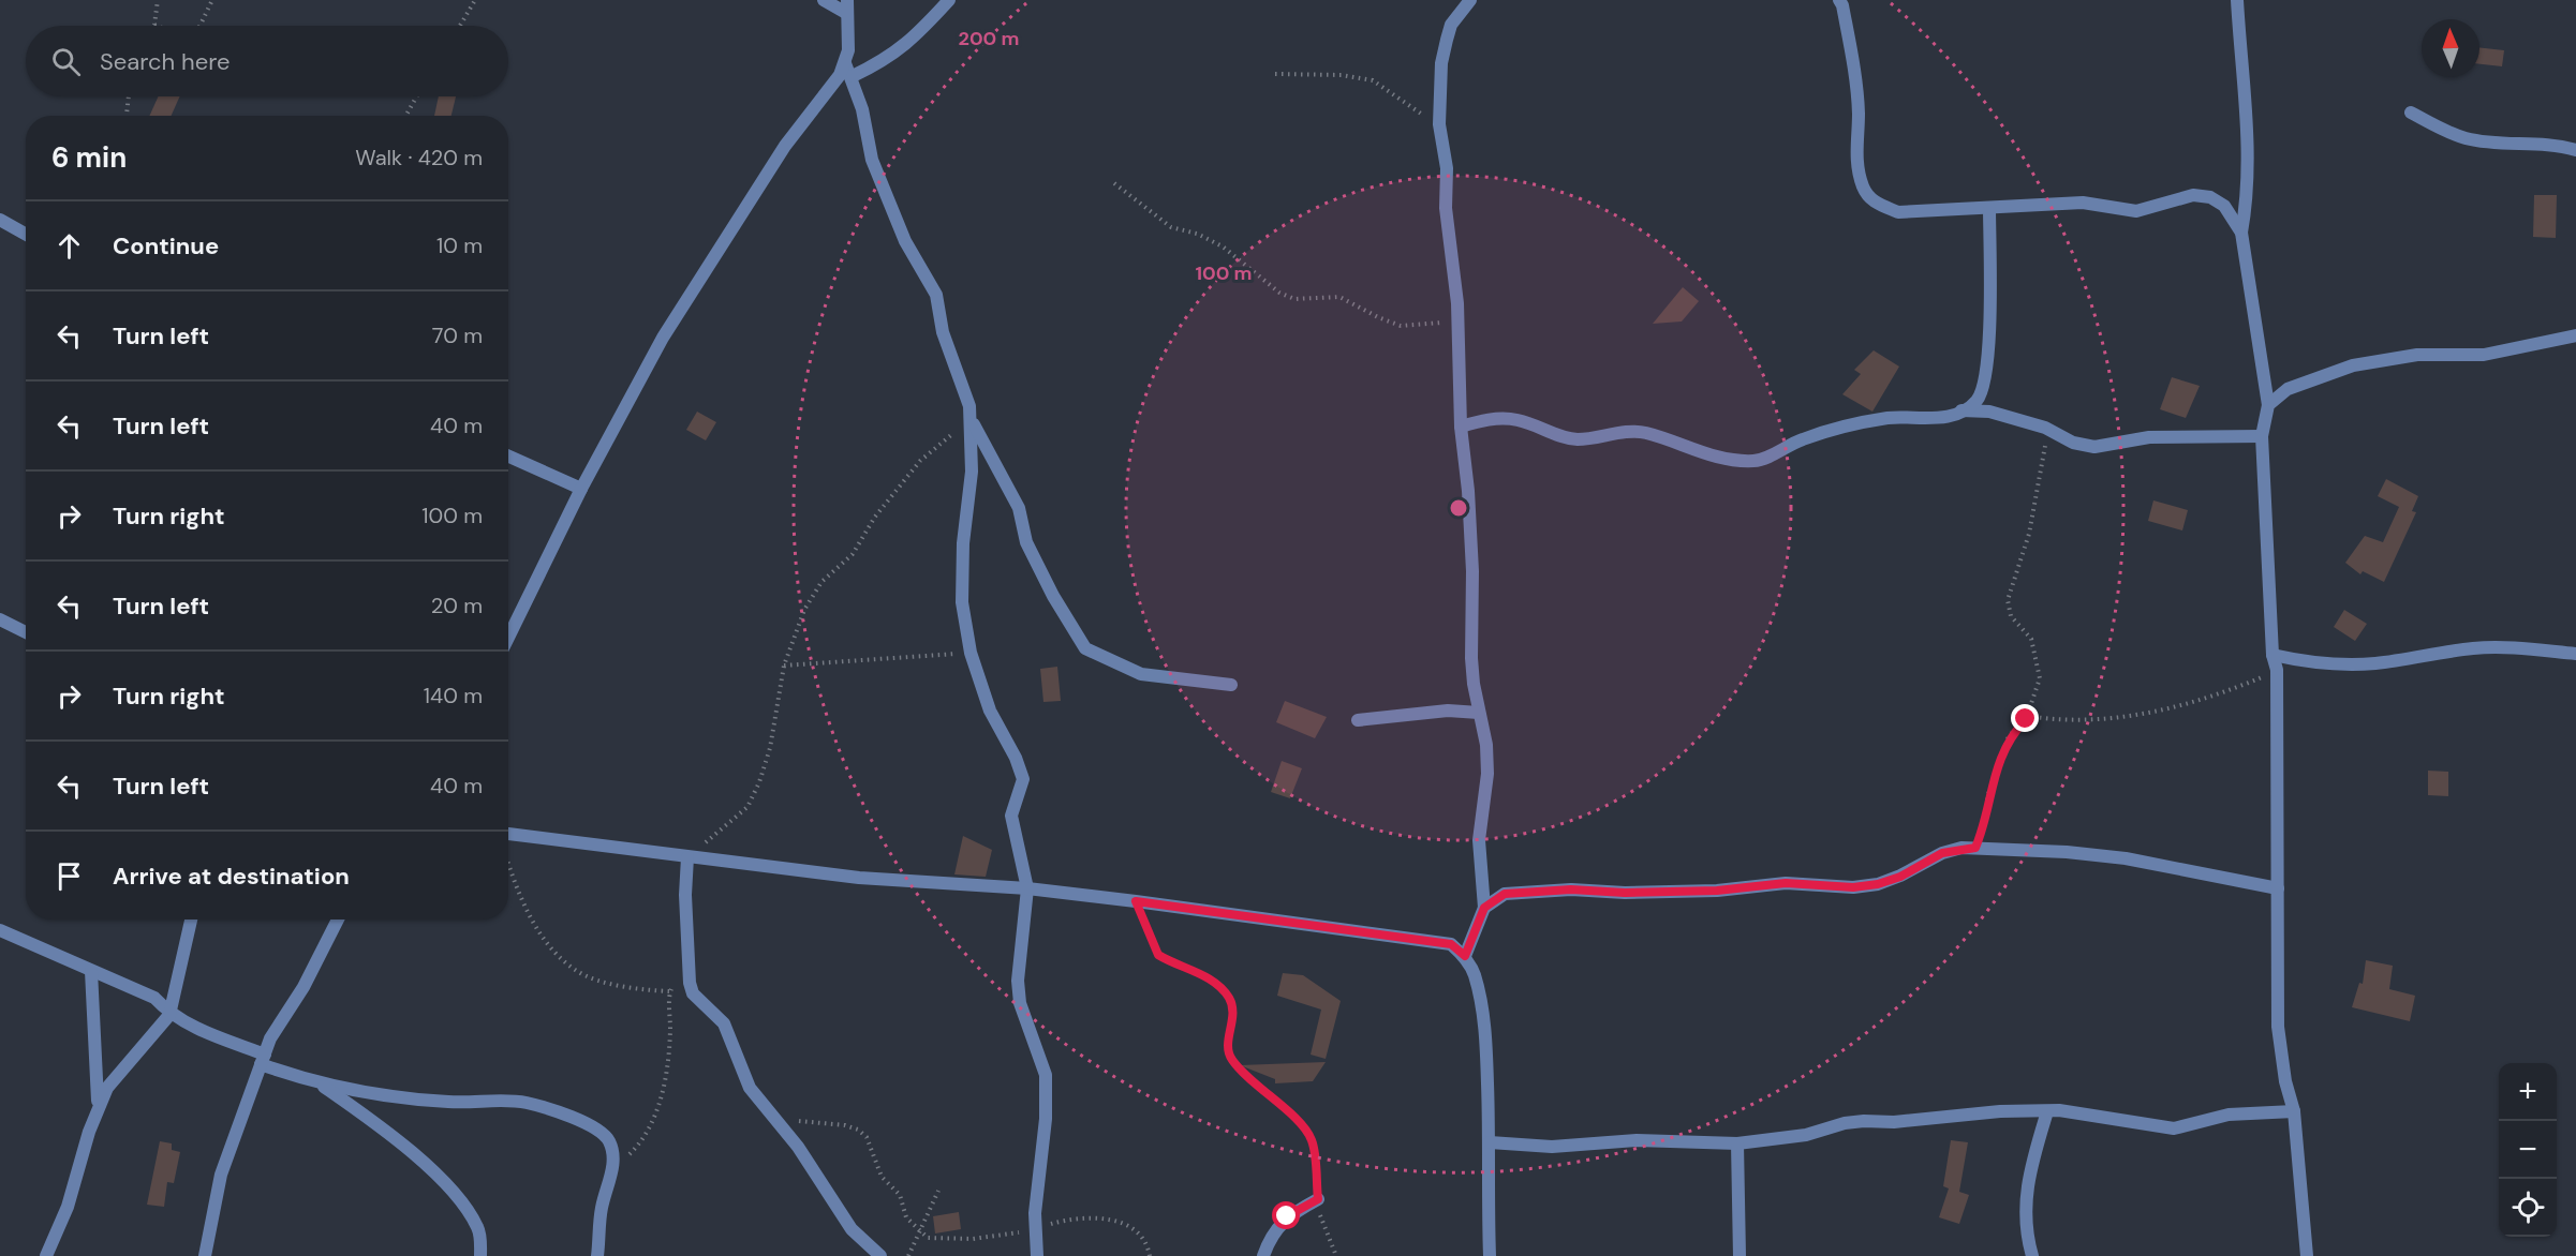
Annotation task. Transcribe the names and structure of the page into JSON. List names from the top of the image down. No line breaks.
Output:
{"north":"top","page":{"search":"Search here","heading":["6 min","Walk · 420 m"],"list":[["Continue","10 m"],["Turn left","70 m"],["Turn left","40 m"],["Turn right","100 m"],["Turn left","20 m"],["Turn right","140 m"],["Turn left","40 m"],"Arrive at destination"],"map_buttons":["+","−"]},"rings":["200 m","100 m"]}
